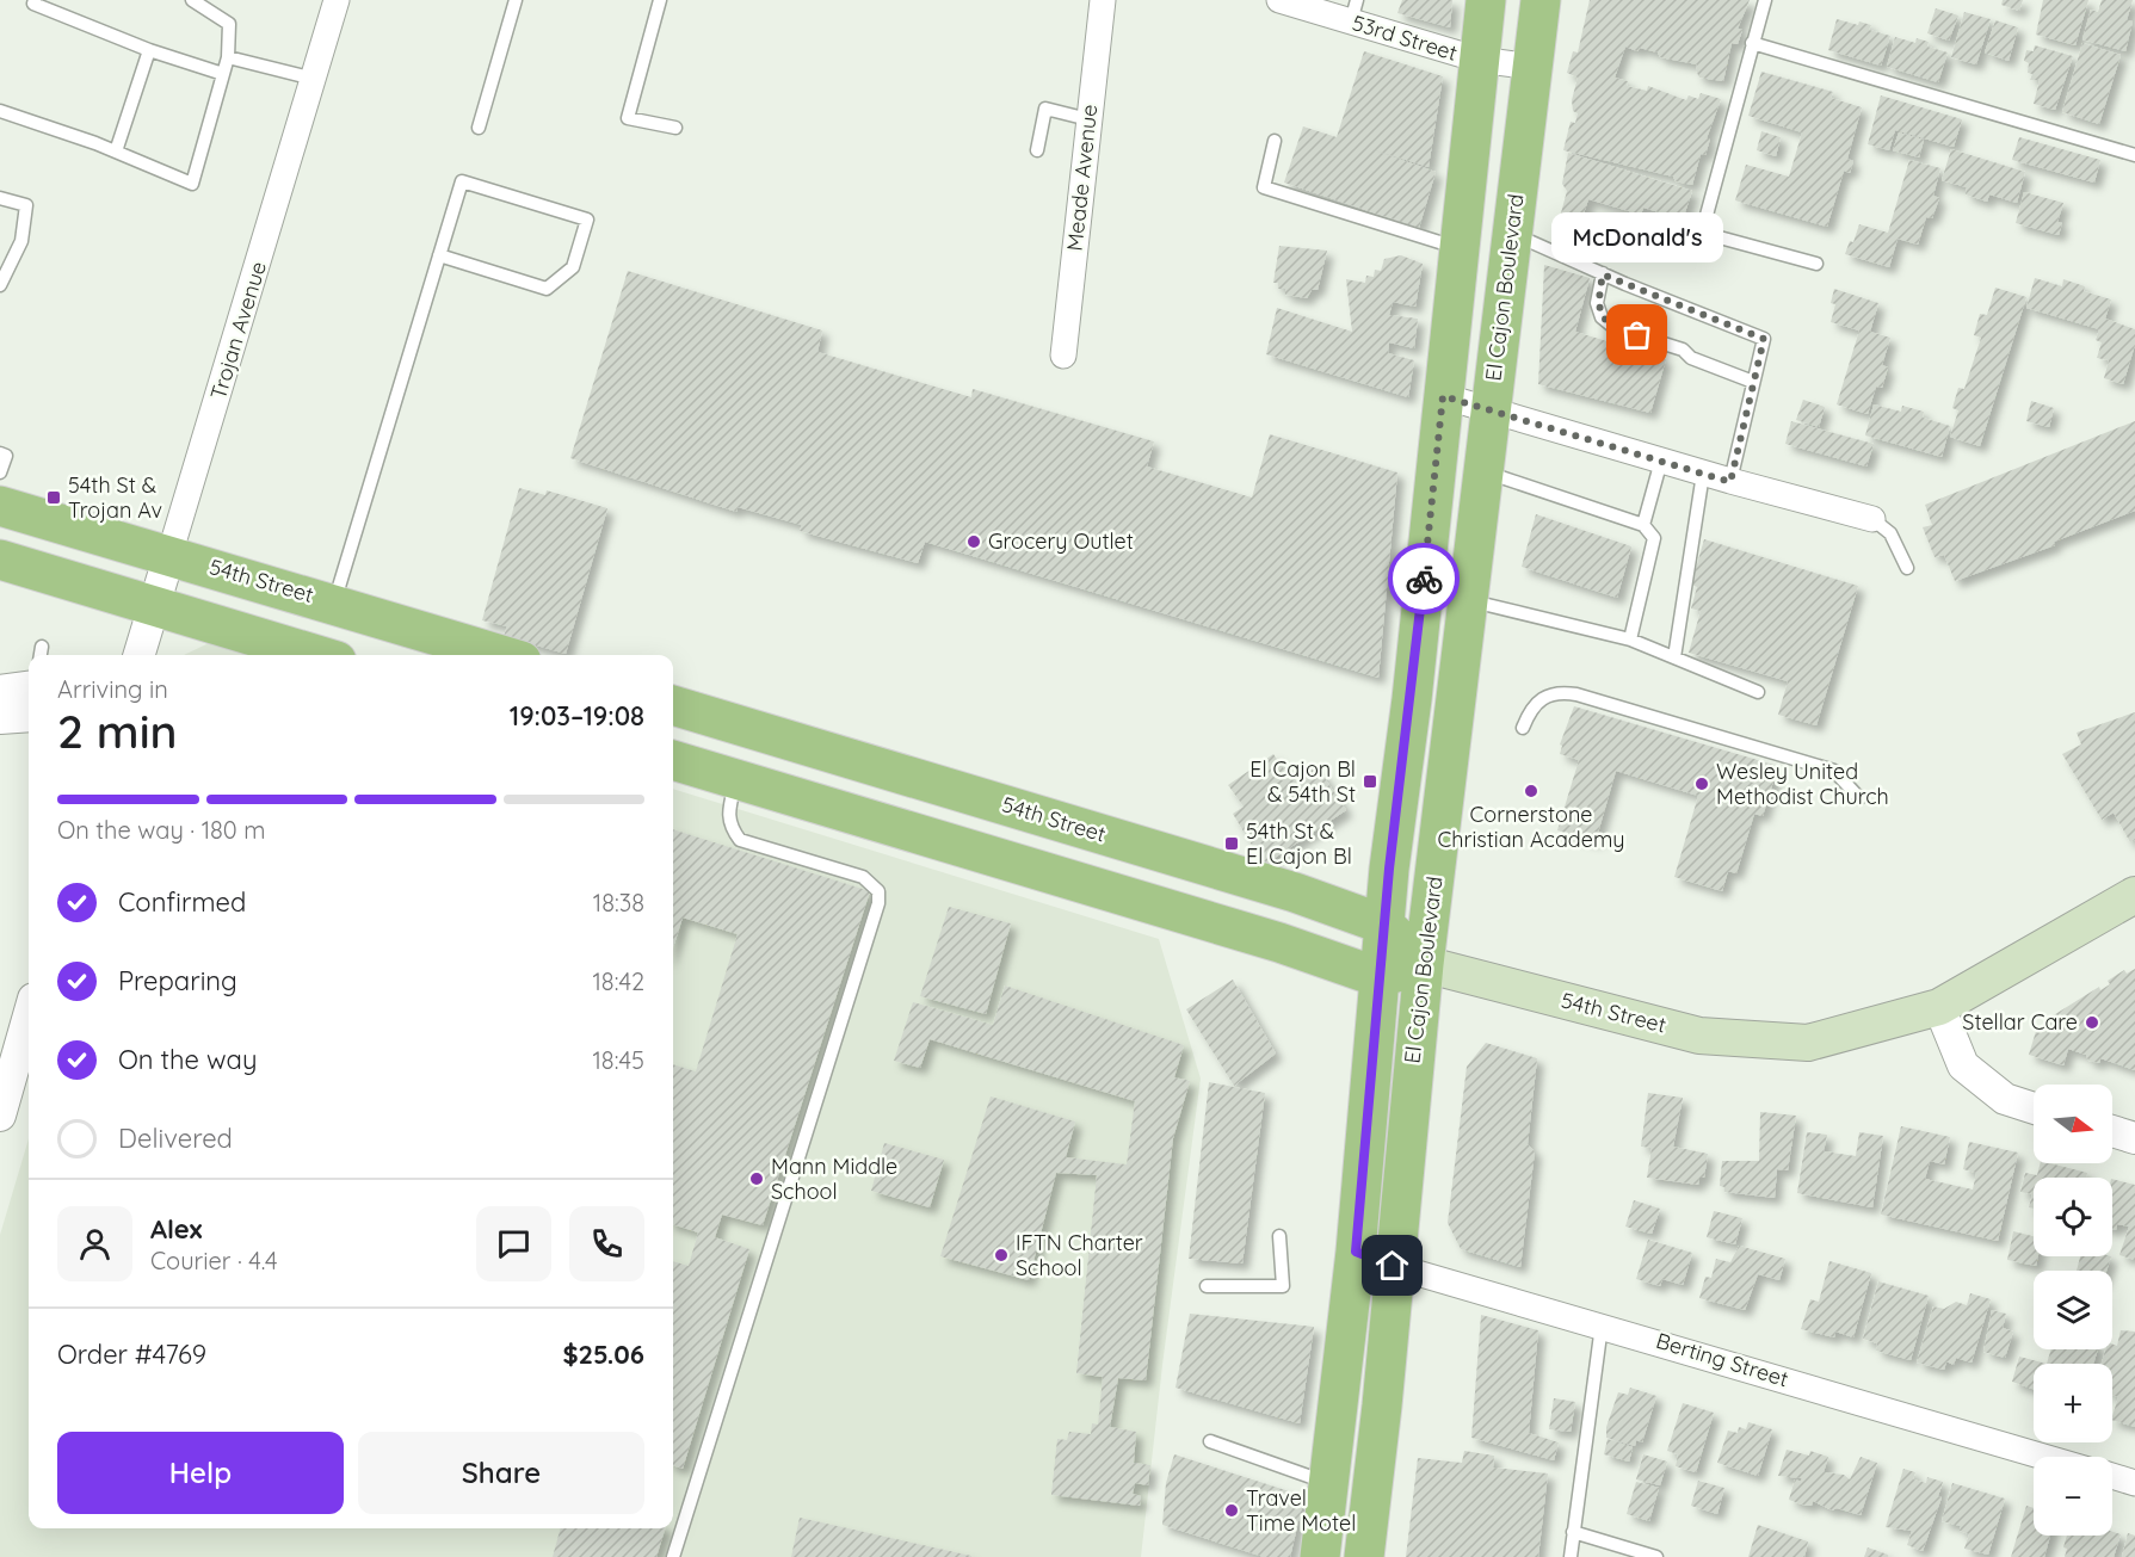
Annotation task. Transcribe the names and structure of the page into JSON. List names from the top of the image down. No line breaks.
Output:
{"streets":{"main road":["El Cajon Boulevard","54th Street"],"street":["53rd Street","Meade Avenue","Trojan Avenue","Berting Street"]},"crossings":[["53rd Street","El Cajon Boulevard"],["El Cajon Boulevard","54th Street"],["El Cajon Boulevard","Berting Street"],["Trojan Avenue","54th Street"]],"places":{"other":["McDonald's","Grocery Outlet","Wesley United Methodist Church","Cornerstone Christian Academy","Stellar Care","Mann Middle School","IFTN Charter School","Travel Time Motel"],"transit":["54th St & Trojan Av","El Cajon Bl & 54th St","54th St & El Cajon Bl"]},"north":"right","page":{"bubble":"McDonald's","heading":["2 min","Arriving in","19:03–19:08"],"panel":["Alex","Courier · 4.4","Order #4769","$25.06"],"bar":"On the way · 180 m","list":[["Confirmed","18:38"],["Preparing","18:42"],["On the way","18:45"],"Delivered"],"map_buttons":["+","−"],"buttons":["Help","Share"]}}
